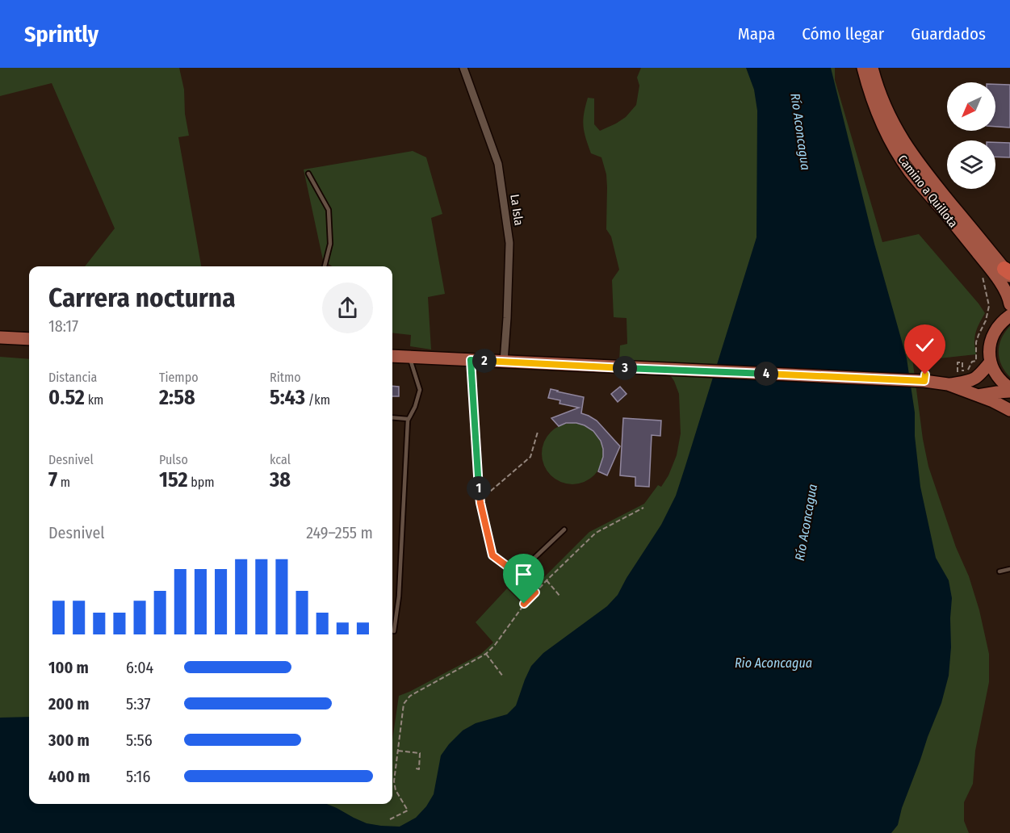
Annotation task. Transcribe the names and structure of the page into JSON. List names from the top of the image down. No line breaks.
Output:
{"streets":{"main road":["Camino a Quillota"],"street":["La Isla"]},"water":["Río Aconcagua","Rio Aconcagua"],"north":"bottom left","page":{"header":"Sprintly","nav":["Mapa","Cómo llegar","Guardados"],"heading":["Carrera nocturna","18:17"],"pins":["2","3","4","1"],"stats":[["Distancia","0.52 km"],["Tiempo","2:58"],["Ritmo","5:43 /km"],["Desnivel","7 m"],["Pulso","152 bpm"],["kcal","38"]],"chart":["Desnivel","249–255 m"],"list":[{"name":"100 m","note":"6:04"},{"name":"200 m","note":"5:37"},{"name":"300 m","note":"5:56"},{"name":"400 m","note":"5:16"}]}}
